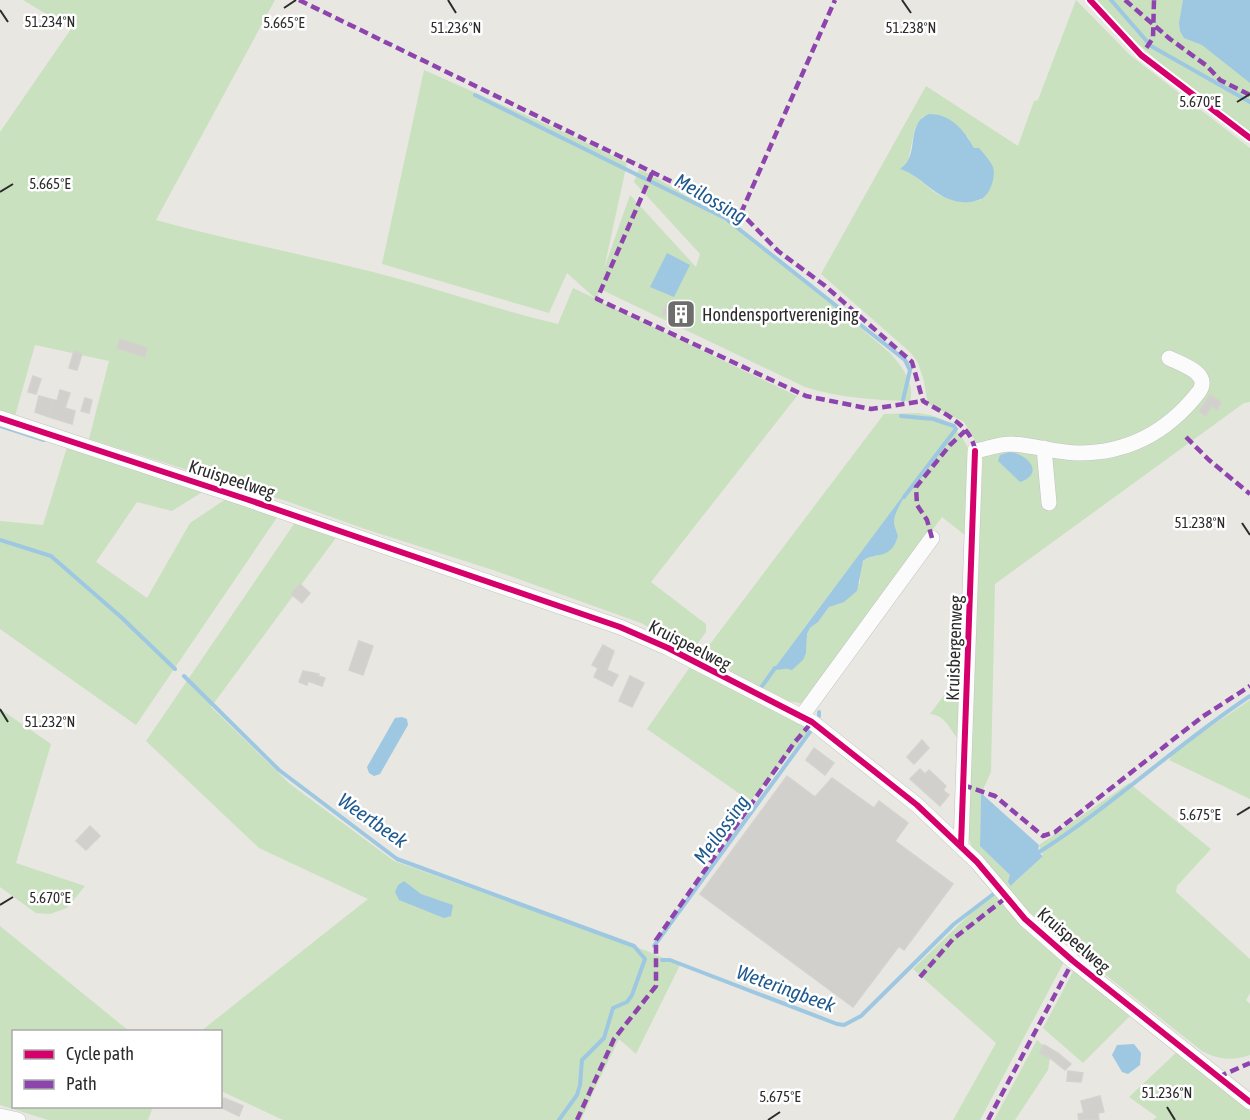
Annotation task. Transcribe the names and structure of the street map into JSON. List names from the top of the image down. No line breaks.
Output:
{"streets":{"street":["Kruispeelweg","Kruisbergenweg"]},"crossings":[["Kruispeelweg","Kruisbergenweg"]],"water":["Meilossing","Weertbeek","Weteringbeek"],"places":{"building":["Hondensportvereniging"]},"legend":["Cycle path","Path"],"coordinates":["51.234°N","5.665°E","51.238°N","51.236°N","5.670°E","51.232°N","5.675°E"]}
